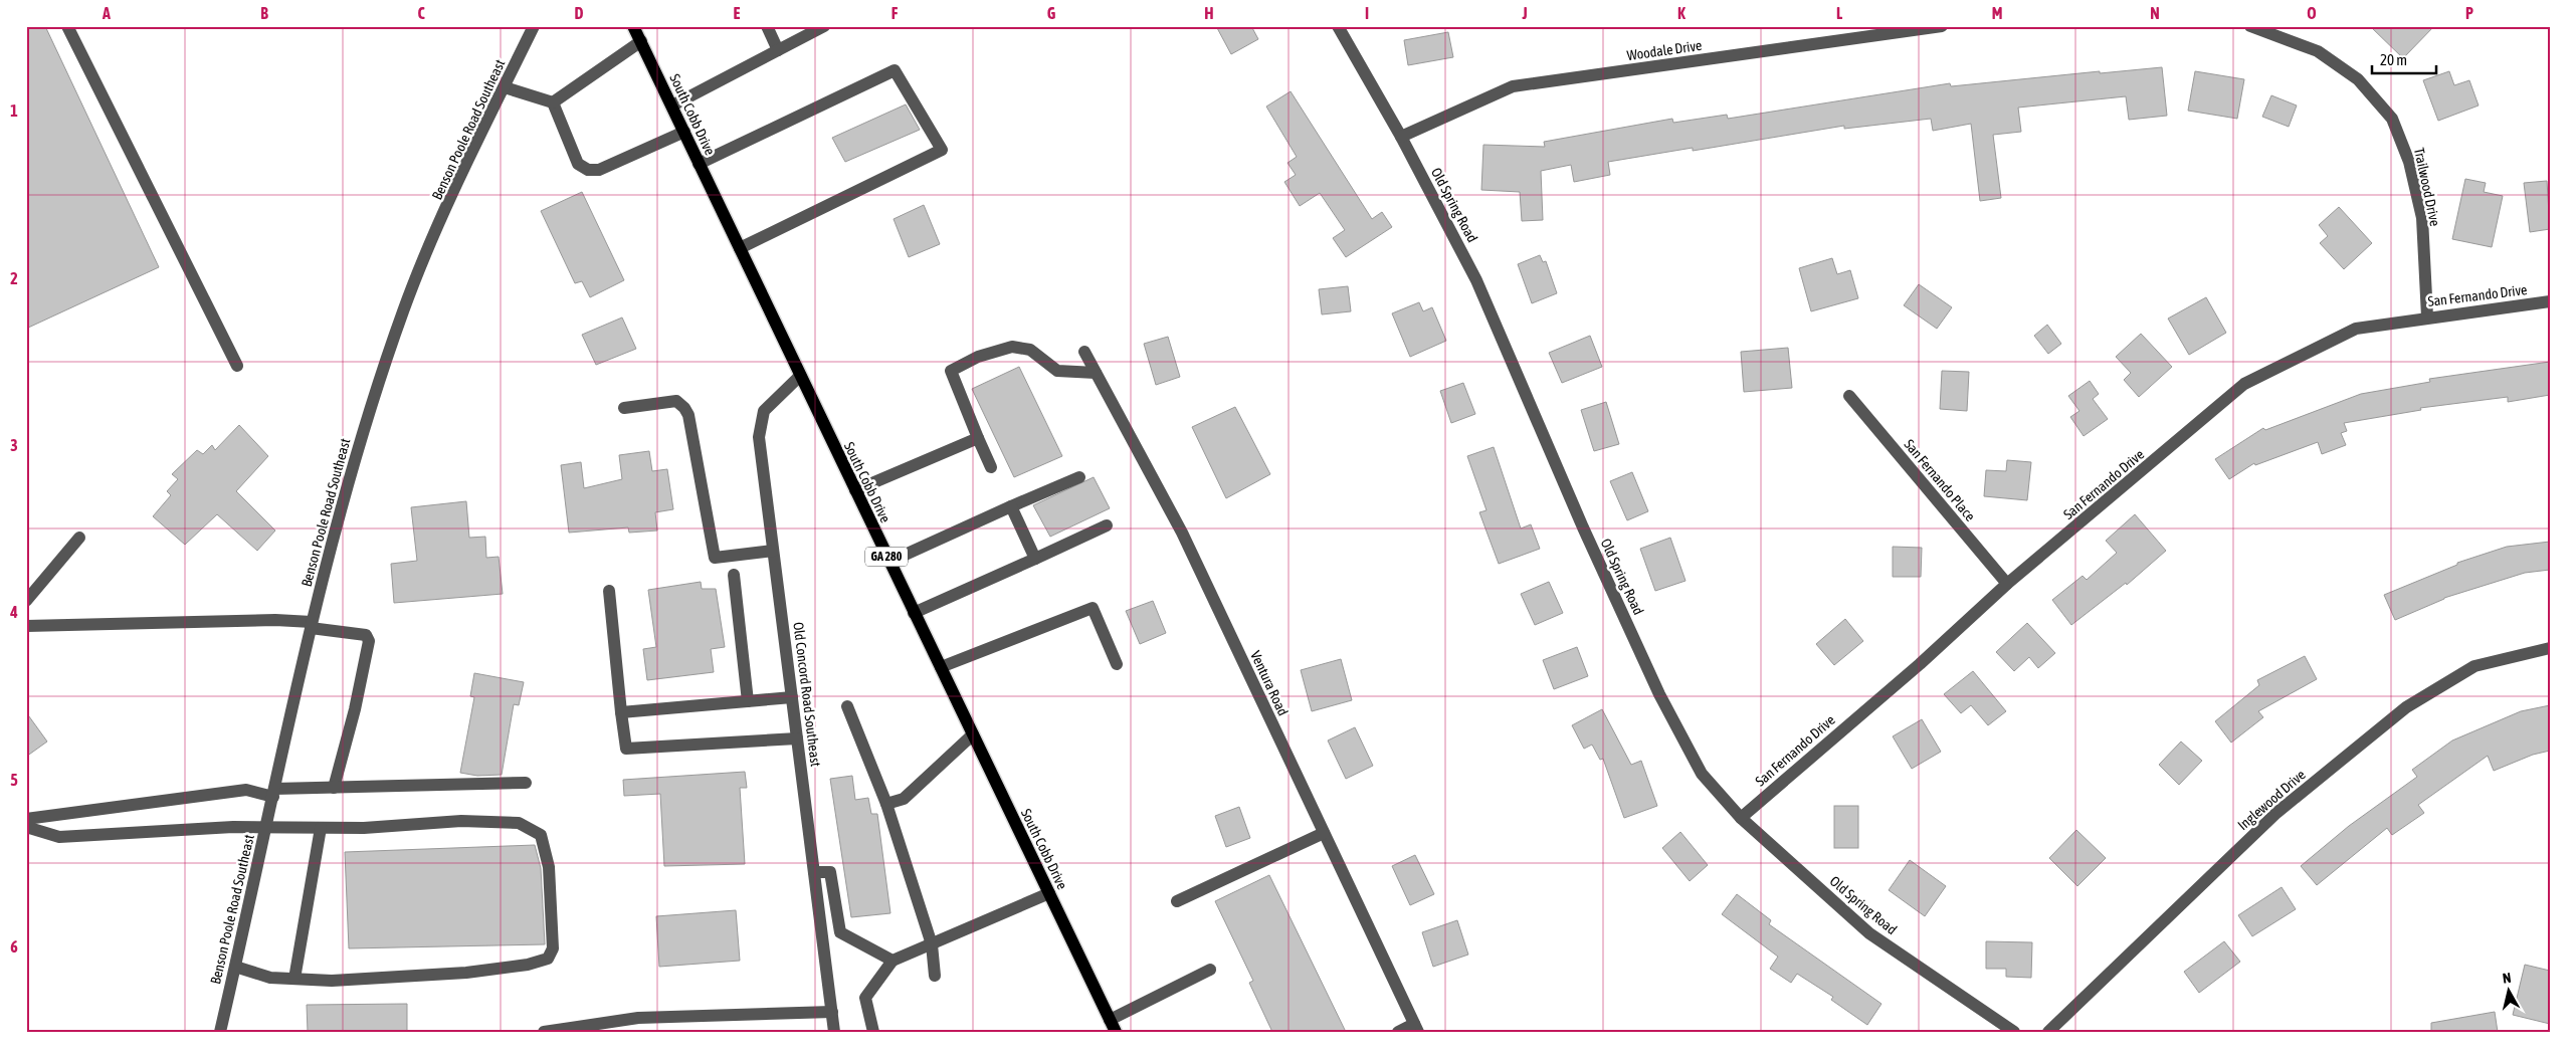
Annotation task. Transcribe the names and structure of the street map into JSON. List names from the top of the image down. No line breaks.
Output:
{"streets":{"main road":["South Cobb Drive","GA 280"],"street":["Woodale Drive","Benson Poole Road Southeast","Trailwood Drive","Old Spring Road","San Fernando Drive","San Fernando Place","Ventura Road","Old Concord Road Southeast","Inglewood Drive"]},"crossings":[["Woodale Drive","Old Spring Road"],["South Cobb Drive","Old Concord Road Southeast"],["Trailwood Drive","San Fernando Drive"],["Old Spring Road","San Fernando Drive"],["San Fernando Drive","San Fernando Place"]],"scale_bar":"20 m","north":"top","grid":{"columns":["A","B","C","D","E","F","G","H","I","J","K","L","M","N","O","P"],"rows":["1","2","3","4","5","6"]}}
